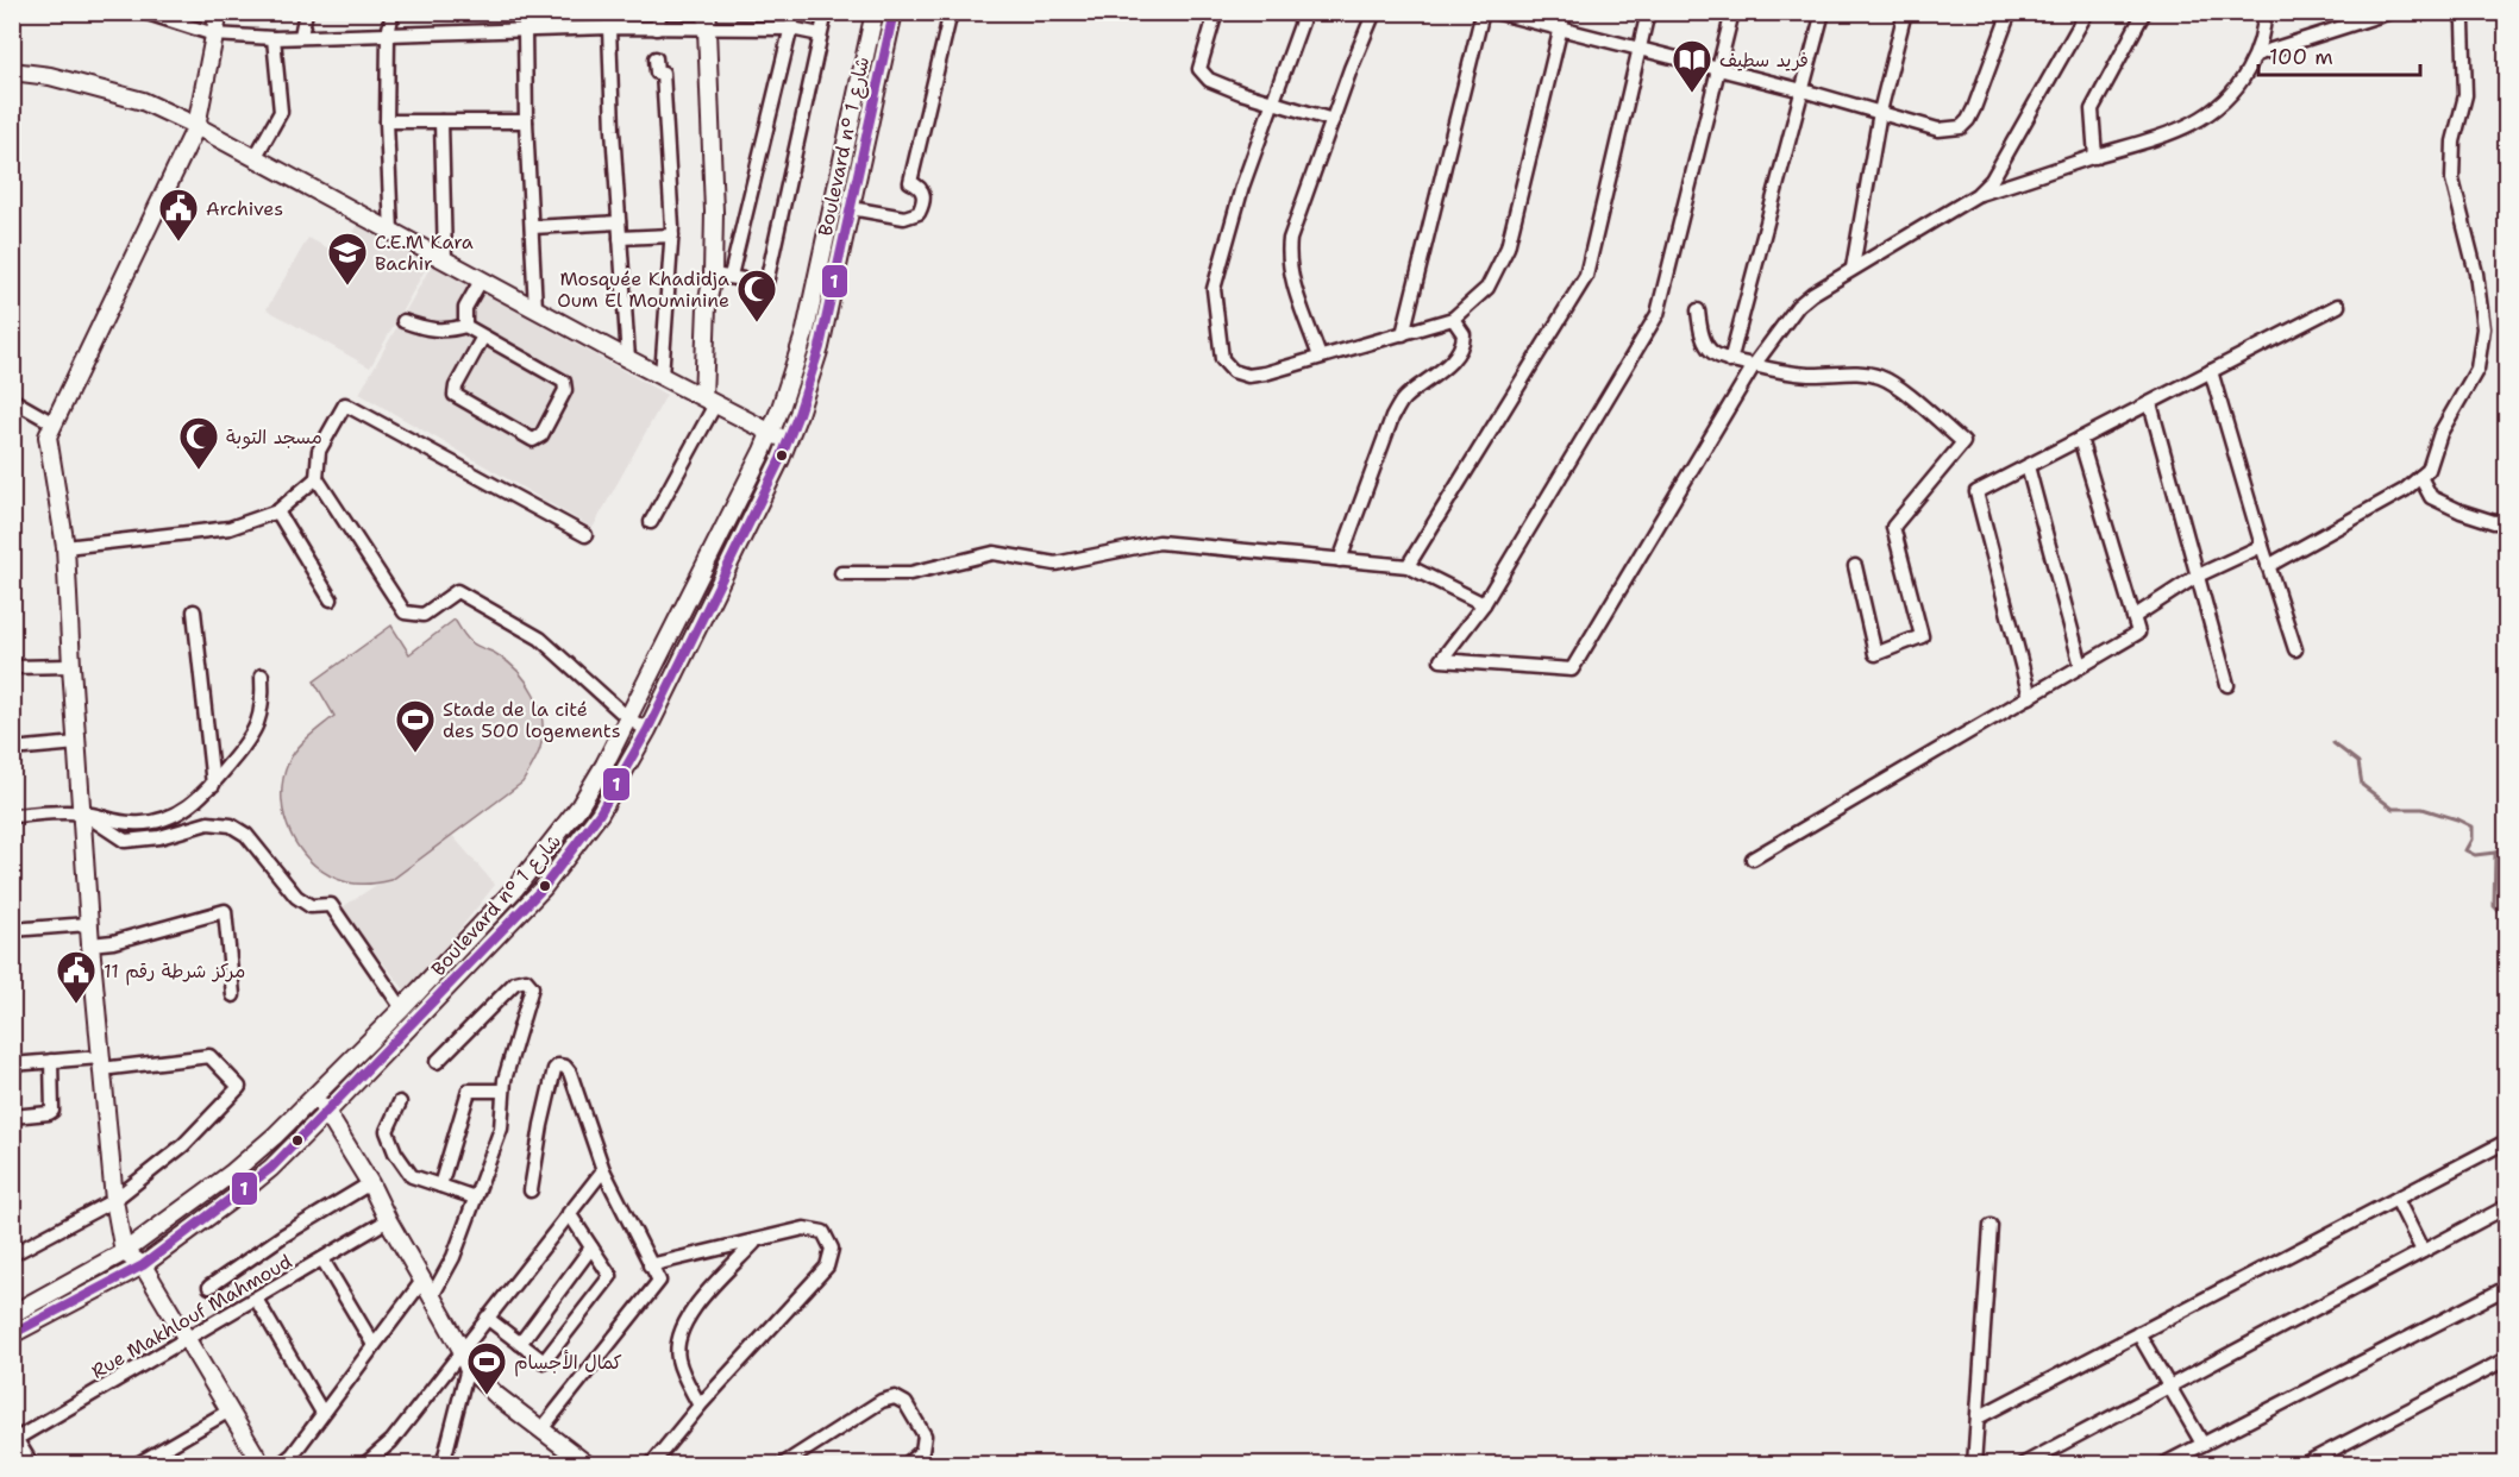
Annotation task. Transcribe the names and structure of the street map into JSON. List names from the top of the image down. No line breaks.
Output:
{"streets":{"main road":["Boulevard n° شارع 1"],"street":["Rue Makhlouf Mahmoud"]},"places":{"library":["فريد سطيف"],"public building":["Archives","مركز شرطة رقم 11"],"school or university":["C.E.M Kara Bachir"],"mosque":["Mosquée Khadidja Oum El Mouminine","مسجد التوبة"],"sports":["Stade de la cité des 500 logements","كمال الأجسام"]},"lines":["transit line 1"],"scale_bar":"100 m"}
